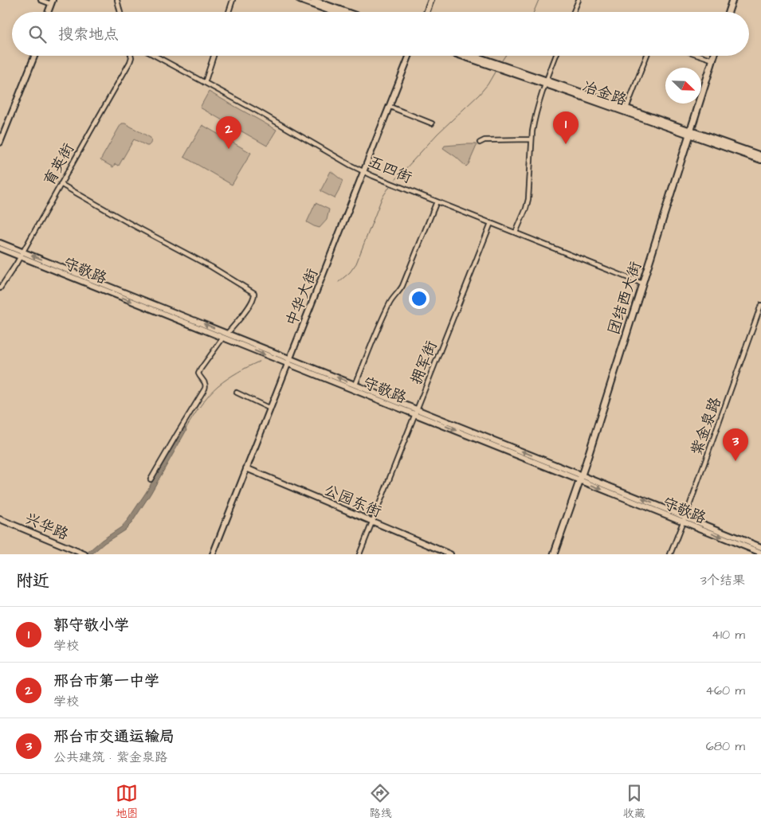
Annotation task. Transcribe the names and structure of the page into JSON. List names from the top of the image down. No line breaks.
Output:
{"streets":{"main road":["团结西大街"],"street":["冶金路","育英街","五四街","守敬路","中华大街","拥军街","紫金泉路","公园东街","兴华路"]},"crossings":[["冶金路","团结西大街"],["育英街","守敬路"],["五四街","中华大街"],["五四街","团结西大街"],["五四街","拥军街"],["守敬路","中华大街"],["守敬路","团结西大街"],["守敬路","拥军街"],["守敬路","紫金泉路"],["中华大街","公园东街"],["拥军街","公园东街"]],"north":"bottom right","page":{"search":"搜索地点","pins":["1","2","3"],"heading":["附近","3个结果"],"list":[{"mark":"1","name":"郭守敬小学","note":"学校","value":"410 m"},{"mark":"2","name":"邢台市第一中学","note":"学校","value":"460 m"},{"mark":"3","name":"邢台市交通运输局","note":"公共建筑 · 紫金泉路","value":"680 m"}],"nav":["地图","路线","收藏"]}}
